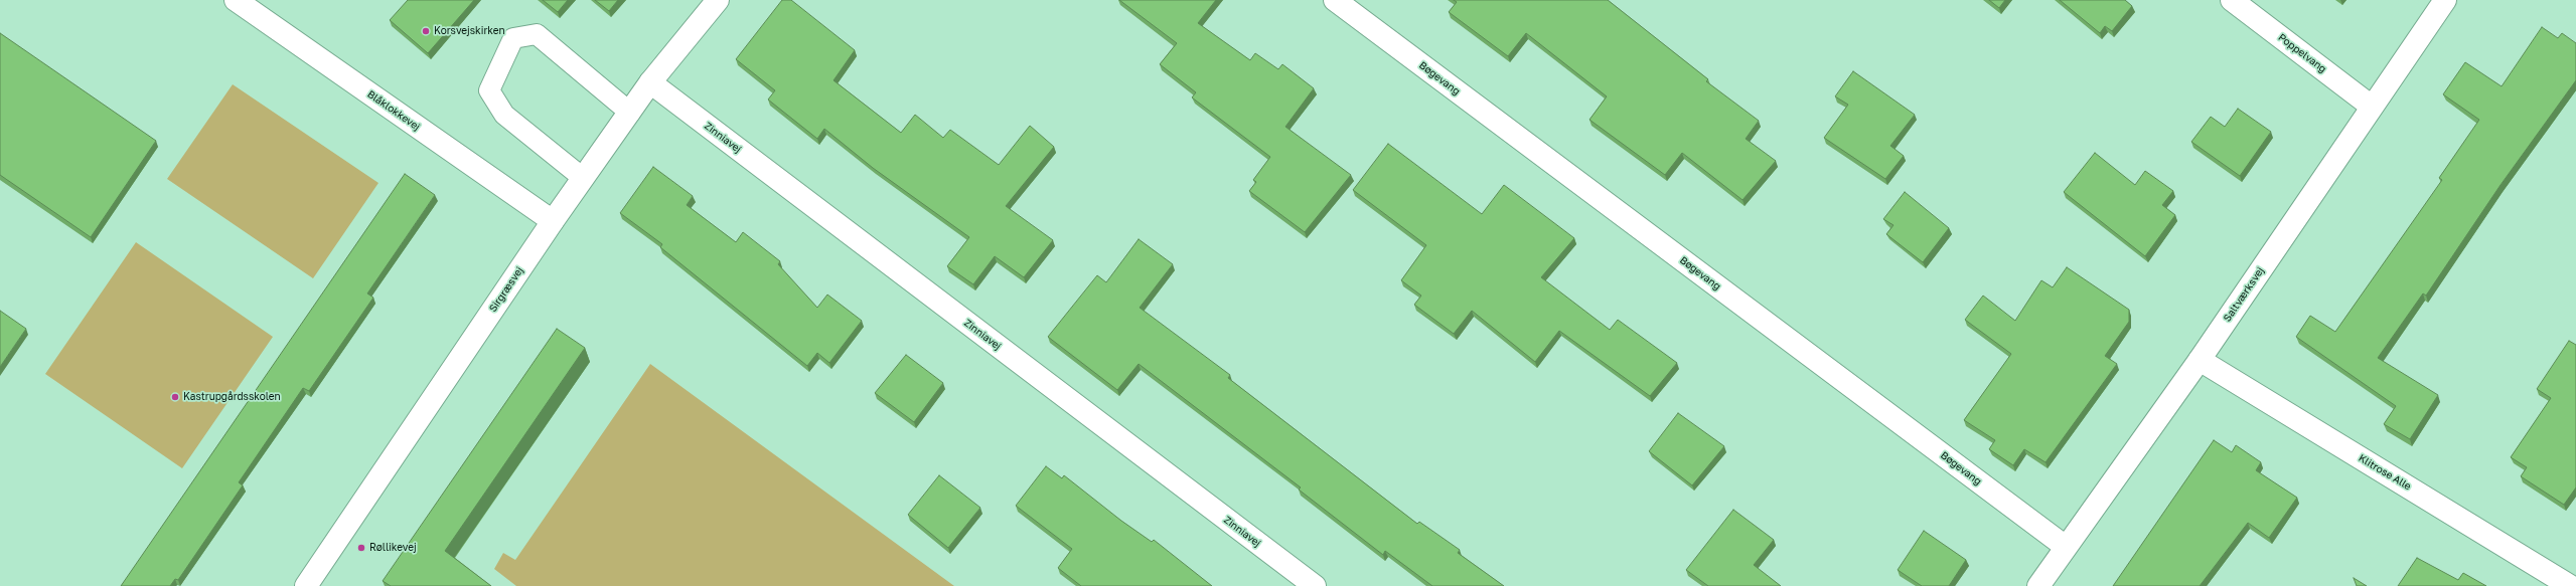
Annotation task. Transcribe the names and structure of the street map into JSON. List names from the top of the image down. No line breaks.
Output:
{"streets":{"street":["Poppelvang","Bøgevang","Blåklokkevej","Zinniavej","Sirgræsvej","Saltværksvej","Klitrose Alle"]},"crossings":[["Poppelvang","Saltværksvej"],["Bøgevang","Saltværksvej"],["Blåklokkevej","Sirgræsvej"],["Zinniavej","Sirgræsvej"],["Saltværksvej","Klitrose Alle"]],"places":["Korsvejskirken","Kastrupgårdsskolen","Røllikevej"]}
